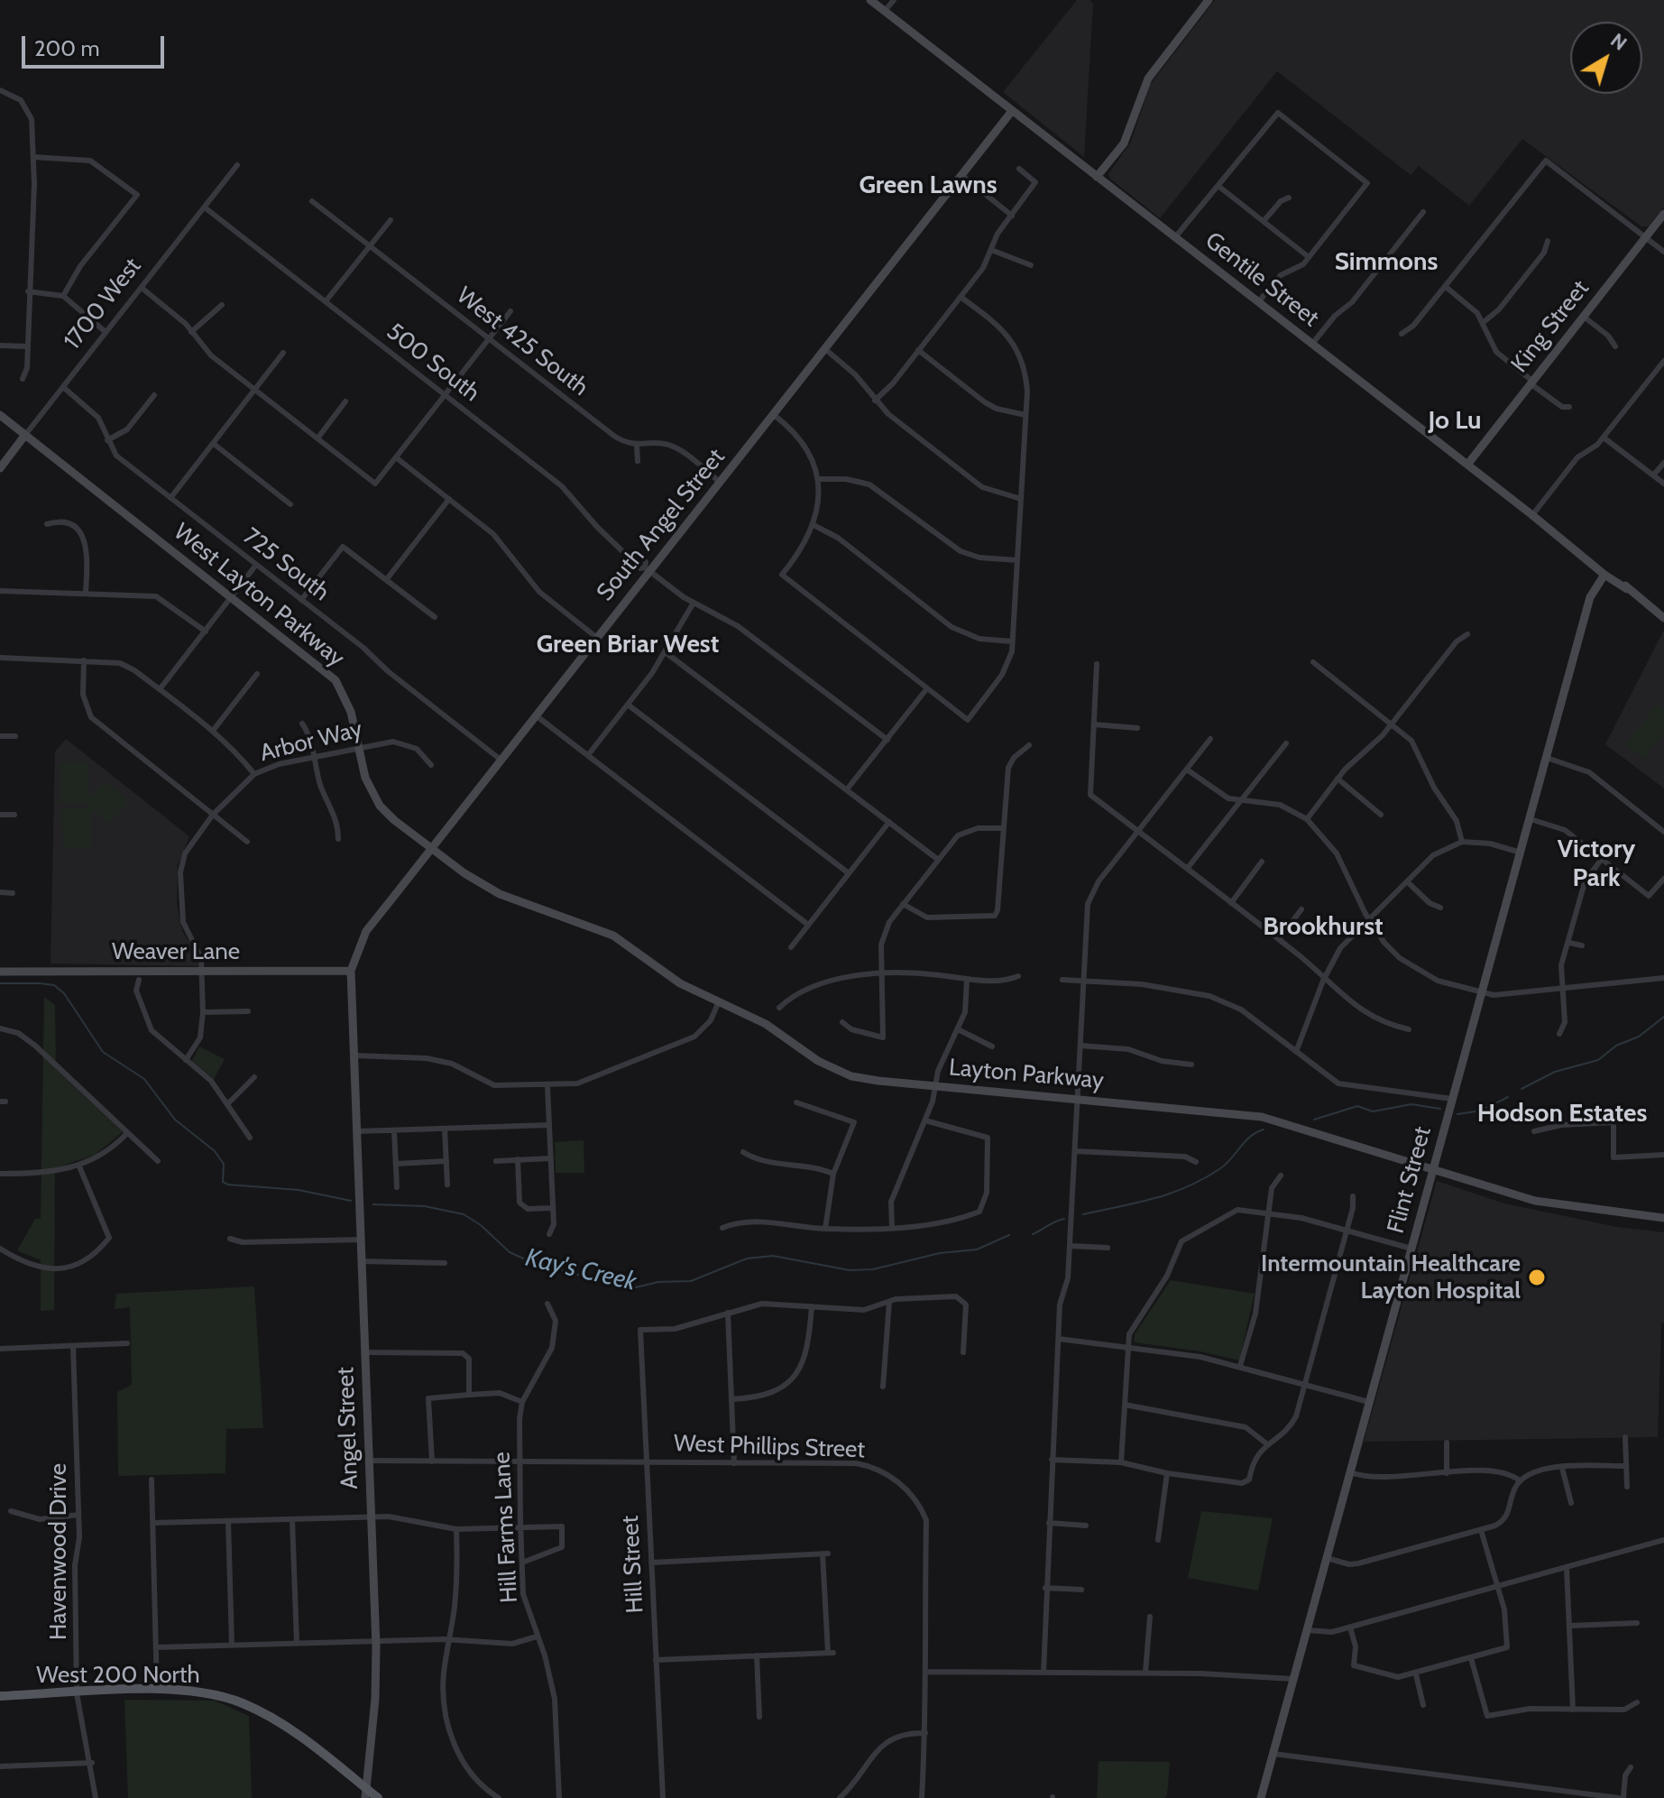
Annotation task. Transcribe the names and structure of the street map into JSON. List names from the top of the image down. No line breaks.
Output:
{"streets":{"main road":["Gentile Street","1700 West","King Street","South Angel Street","West Layton Parkway","Weaver Lane","Layton Parkway","Flint Street","Angel Street","West 200 North"],"street":["West 425 South","500 South","725 South","Arbor Way","West Phillips Street","Hill Farms Lane","Havenwood Drive","Hill Street"]},"crossings":[["Gentile Street","King Street"],["Gentile Street","South Angel Street"],["Gentile Street","Flint Street"],["1700 West","500 South"],["1700 West","725 South"],["1700 West","West Layton Parkway"],["West 425 South","South Angel Street"],["500 South","South Angel Street"],["South Angel Street","725 South"],["South Angel Street","West Layton Parkway"],["South Angel Street","Weaver Lane"],["South Angel Street","Layton Parkway"],["South Angel Street","Angel Street"],["West Layton Parkway","Arbor Way"],["West Layton Parkway","Layton Parkway"],["Arbor Way","Weaver Lane"],["Layton Parkway","Flint Street"],["Angel Street","West Phillips Street"],["Angel Street","West 200 North"],["West Phillips Street","Hill Farms Lane"],["West Phillips Street","Hill Street"],["Havenwood Drive","West 200 North"]],"districts":["Green Lawns","Simmons","Jo Lu","Green Briar West","Victory Park","Brookhurst","Hodson Estates"],"water":["Kay's Creek"],"places":["Intermountain Healthcare Layton Hospital"],"scale_bar":"200 m","north":"top right"}
